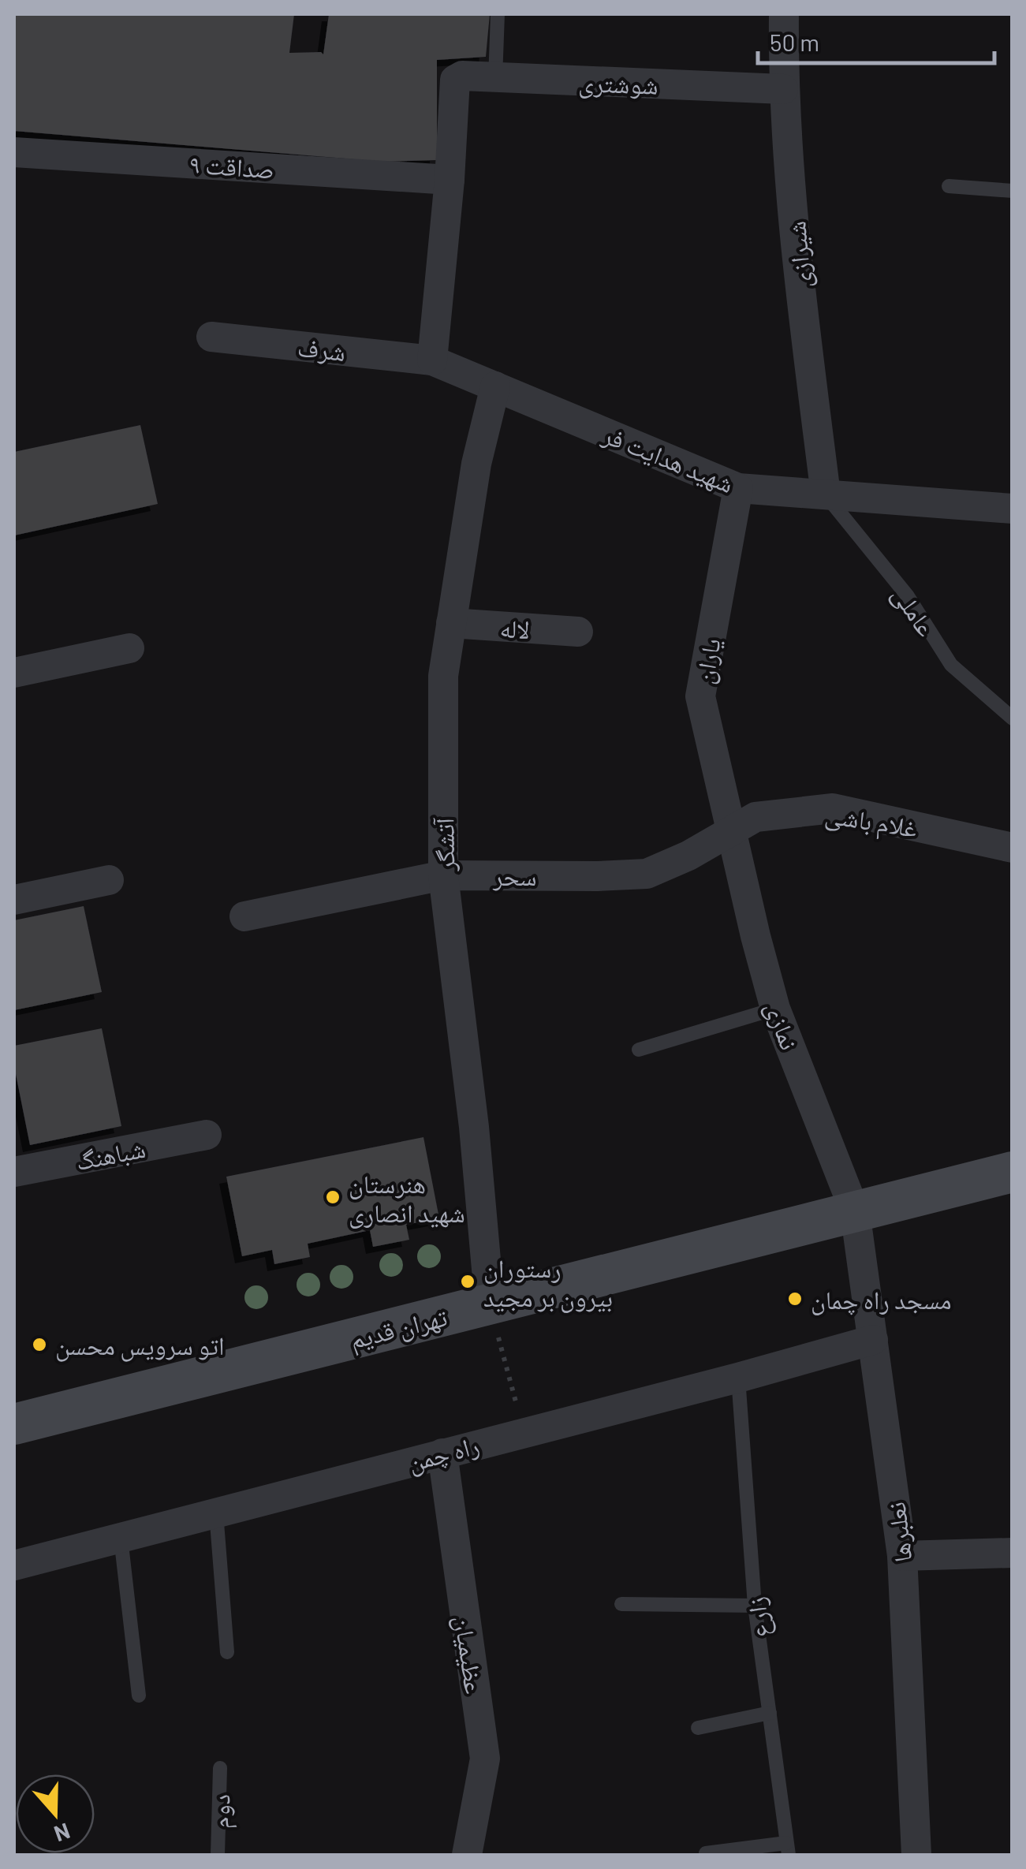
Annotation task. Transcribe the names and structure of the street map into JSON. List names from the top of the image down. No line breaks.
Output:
{"streets":{"main road":["تهران قدیم"],"street":["شوشتری","صداقت ۹","شیرازی","شرف","شهید هدایت فر","لاله","یاران","غلام باشی","آتشگر","سحر","نمازی","شباهنگ","راه چمن","نعلبرها","عظیمیان"],"lane":["عاملی","زارع","دوم"]},"crossings":[["شوشتری","صداقت ۹"],["شوشتری","شیرازی"],["شیرازی","شهید هدایت فر"],["شیرازی","عاملی"],["شرف","شهید هدایت فر"],["شهید هدایت فر","عاملی"],["شهید هدایت فر","یاران"],["شهید هدایت فر","آتشگر"],["لاله","آتشگر"],["یاران","غلام باشی"],["یاران","سحر"],["یاران","نمازی"],["غلام باشی","سحر"],["غلام باشی","نمازی"],["آتشگر","سحر"],["آتشگر","تهران قدیم"],["سحر","نمازی"],["نمازی","تهران قدیم"],["نمازی","نعلبرها"],["تهران قدیم","نعلبرها"],["راه چمن","نعلبرها"],["راه چمن","زارع"],["راه چمن","عظیمیان"]],"places":["هنرستان شهید انصاری","رستوران بیرون بر مجید","مسجد راه چمان","اتو سرویس محسن"],"scale_bar":"50 m","north":"bottom"}
